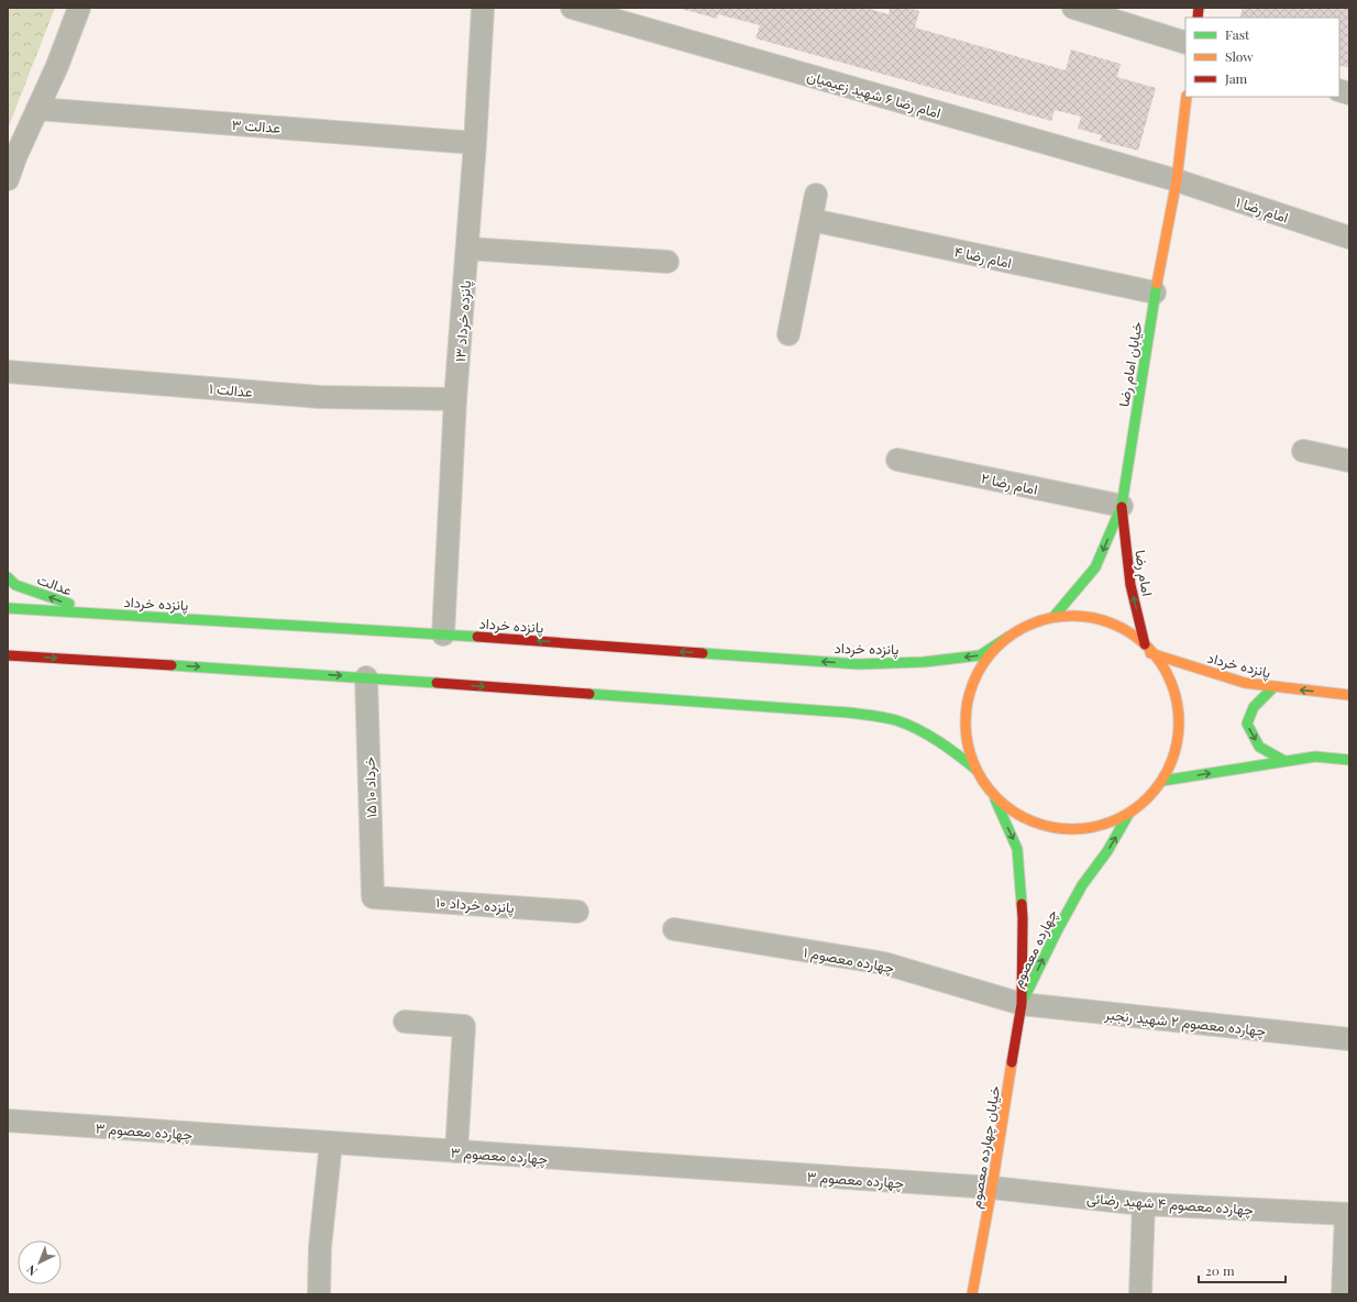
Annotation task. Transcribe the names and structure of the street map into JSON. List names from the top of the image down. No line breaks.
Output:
{"streets":{"main road":["خیابان امام رضا","امام رضا","عدالت","پانزده خرداد","چهارده معصوم","خیابان چهارده معصوم"],"street":["امام رضا ۶ شهید زعیمیان","عدالت ۳","امام رضا ۱","امام رضا ۴","پانزده خرداد ۱۳","عدالت ۱","امام رضا ۲","۱۵ خرداد ۱۰","پانزده خرداد ۱۰","چهارده معصوم ۱","چهارده معصوم ۲ شهید رنجبر","چهارده معصوم ۳","چهارده معصوم ۴ شهید رضائی"]},"crossings":[["امام رضا ۶ شهید زعیمیان","امام رضا ۱"],["امام رضا ۶ شهید زعیمیان","خیابان امام رضا"],["عدالت ۳","پانزده خرداد ۱۳"],["امام رضا ۱","خیابان امام رضا"],["امام رضا ۴","خیابان امام رضا"],["پانزده خرداد ۱۳","عدالت ۱"],["پانزده خرداد ۱۳","پانزده خرداد"],["خیابان امام رضا","امام رضا ۲"],["خیابان امام رضا","امام رضا"],["امام رضا ۲","امام رضا"],["عدالت","پانزده خرداد"],["۱۵ خرداد ۱۰","پانزده خرداد ۱۰"],["چهارده معصوم","چهارده معصوم ۱"],["چهارده معصوم","چهارده معصوم ۲ شهید رنجبر"],["چهارده معصوم","خیابان چهارده معصوم"],["چهارده معصوم ۱","چهارده معصوم ۲ شهید رنجبر"],["چهارده معصوم ۱","خیابان چهارده معصوم"],["چهارده معصوم ۲ شهید رنجبر","خیابان چهارده معصوم"],["چهارده معصوم ۳","خیابان چهارده معصوم"],["چهارده معصوم ۳","چهارده معصوم ۴ شهید رضائی"],["خیابان چهارده معصوم","چهارده معصوم ۴ شهید رضائی"]],"one_way":["امام رضا"],"legend":["Fast","Slow","Jam"],"scale_bar":"20 m","north":"bottom left"}
